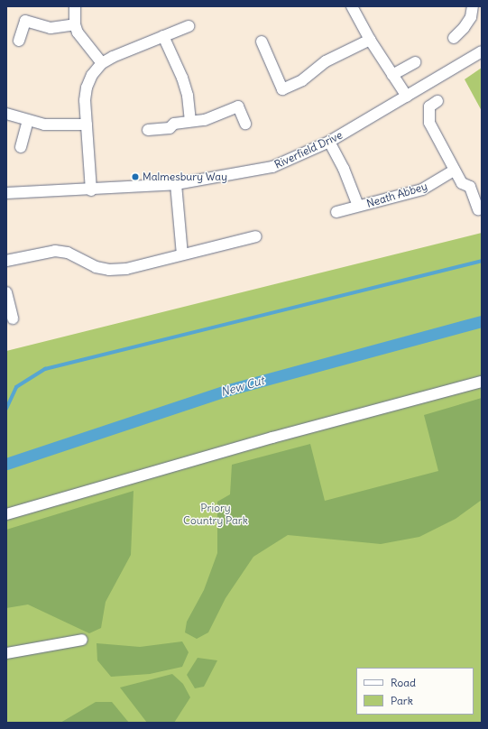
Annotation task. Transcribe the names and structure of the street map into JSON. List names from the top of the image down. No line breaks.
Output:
{"streets":{"street":["Riverfield Drive","Neath Abbey"]},"crossings":[["Riverfield Drive","Neath Abbey"]],"water":["New Cut"],"parks":["Priory Country Park"],"places":["Malmesbury Way"],"legend":["Road","Park"]}
